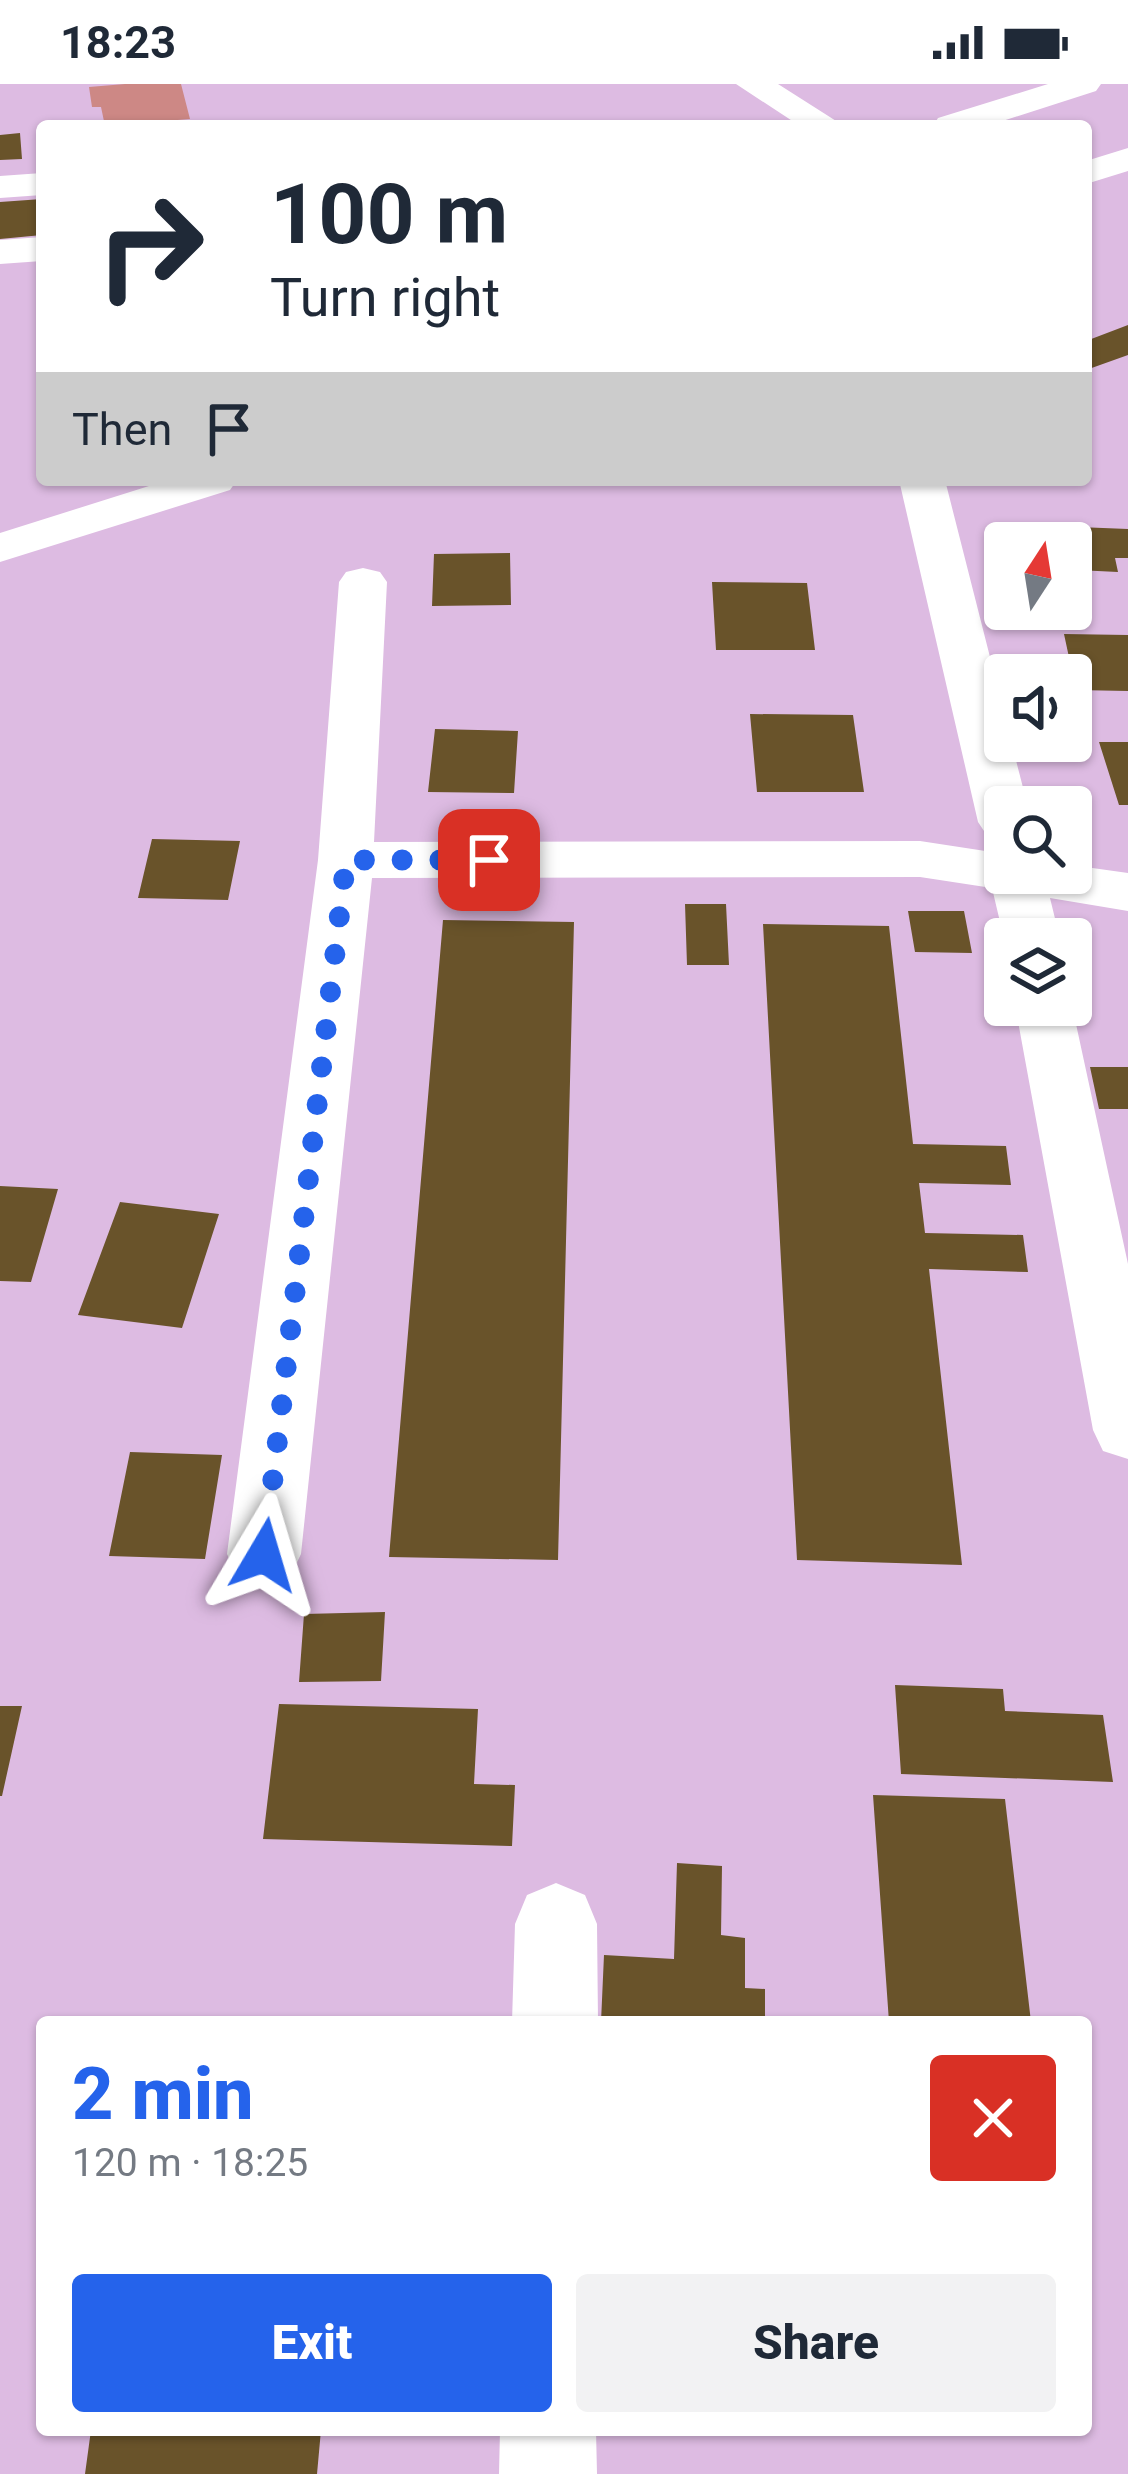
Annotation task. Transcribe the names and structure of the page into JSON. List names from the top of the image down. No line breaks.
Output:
{"north":"top","page":{"status":"18:23","turn":["100 m","Turn right"],"then":"Then","heading":["2 min","120 m · 18:25"],"buttons":["Exit","Share"]}}
